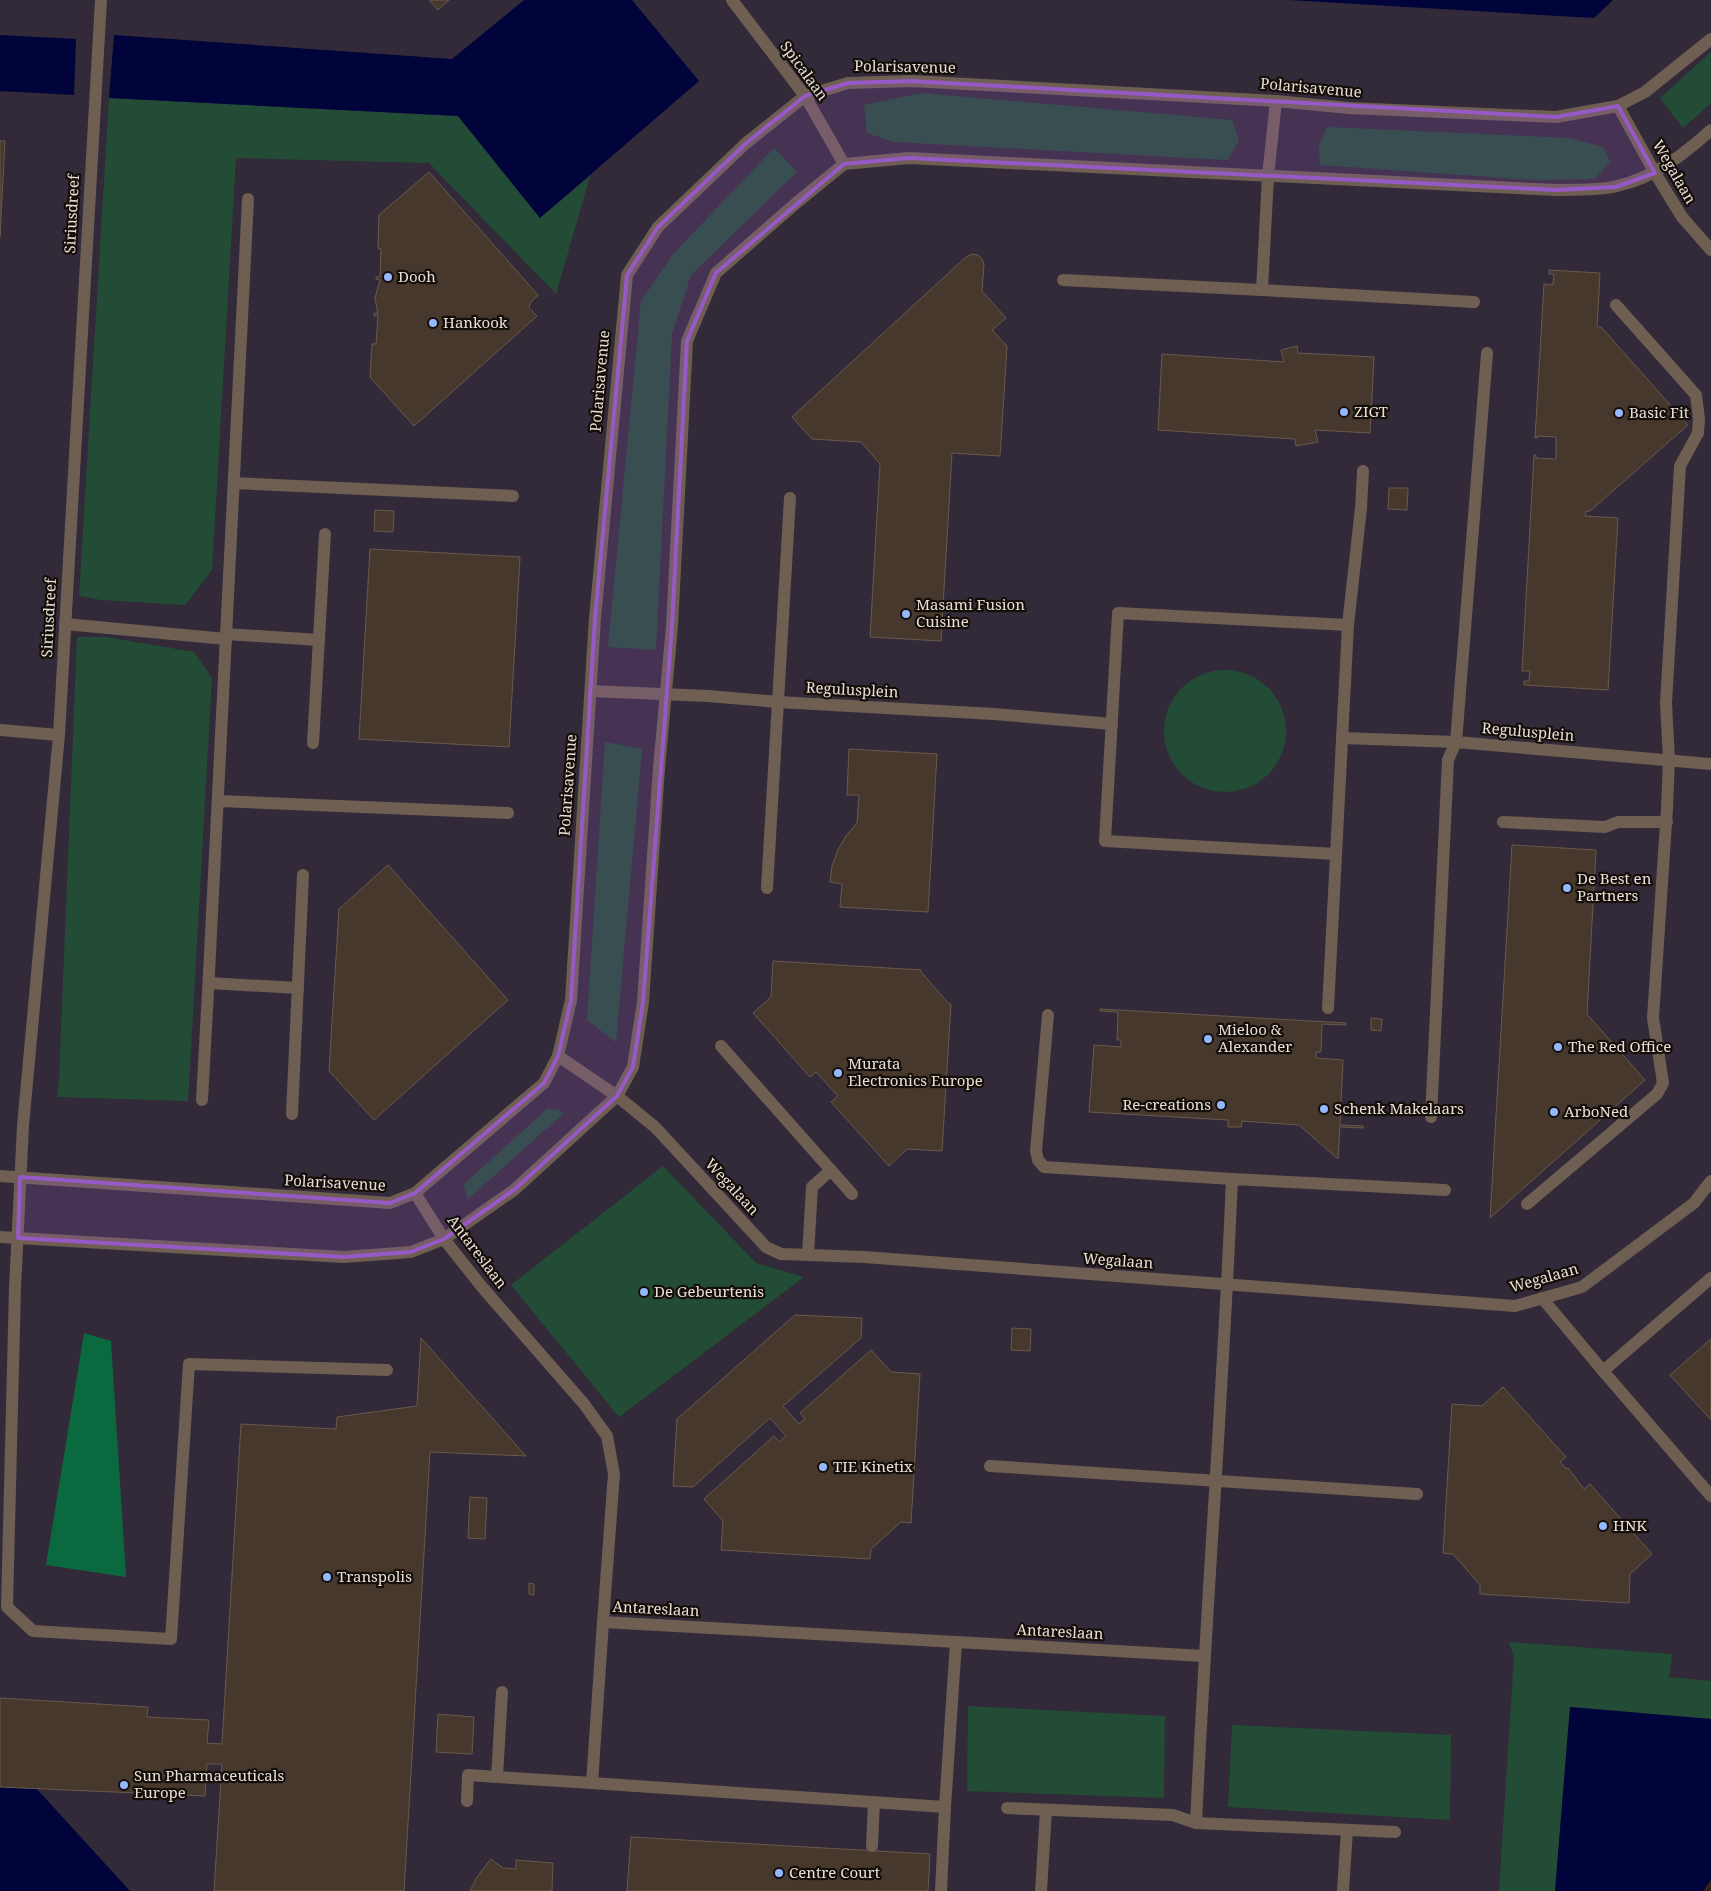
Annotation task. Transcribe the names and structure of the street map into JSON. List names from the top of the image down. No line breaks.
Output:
{"streets":{"street":["Polarisavenue","Spicalaan","Wegalaan","Siriusdreef","Regulusplein","Antareslaan"]},"crossings":[["Polarisavenue","Spicalaan"],["Polarisavenue","Wegalaan"],["Polarisavenue","Siriusdreef"],["Polarisavenue","Regulusplein"],["Polarisavenue","Antareslaan"]],"places":["Dooh","Hankook","ZIGT","Basic Fit","Masami Fusion Cuisine","De Best en Partners","Mieloo & Alexander","The Red Office","Murata Electronics Europe","Re-creations","Schenk Makelaars","ArboNed","De Gebeurtenis","TIE Kinetix","HNK","Transpolis","Sun Pharmaceuticals Europe","Centre Court"]}
